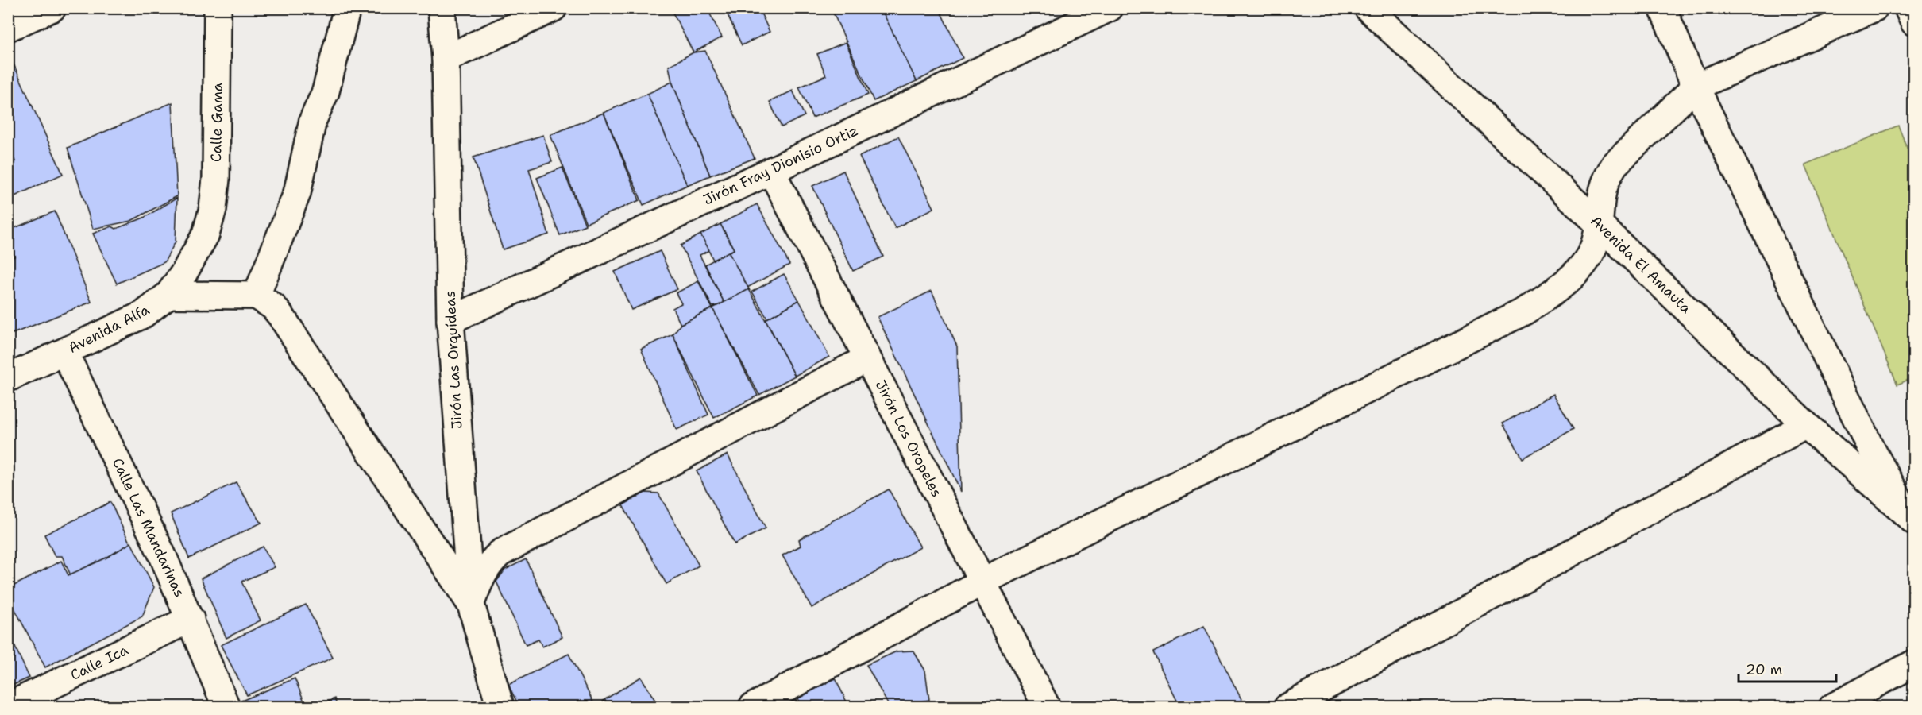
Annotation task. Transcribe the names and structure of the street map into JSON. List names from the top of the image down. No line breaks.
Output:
{"streets":{"street":["Calle Gama","Jirón Fray Dionisio Ortiz","Avenida El Amauta","Avenida Alfa","Jirón Las Orquídeas","Jirón Los Oropeles","Calle Las Mandarinas","Calle Ica"]},"crossings":[["Calle Gama","Avenida Alfa"],["Jirón Fray Dionisio Ortiz","Jirón Las Orquídeas"],["Jirón Fray Dionisio Ortiz","Jirón Los Oropeles"],["Avenida Alfa","Calle Las Mandarinas"],["Calle Las Mandarinas","Calle Ica"]],"scale_bar":"20 m"}
